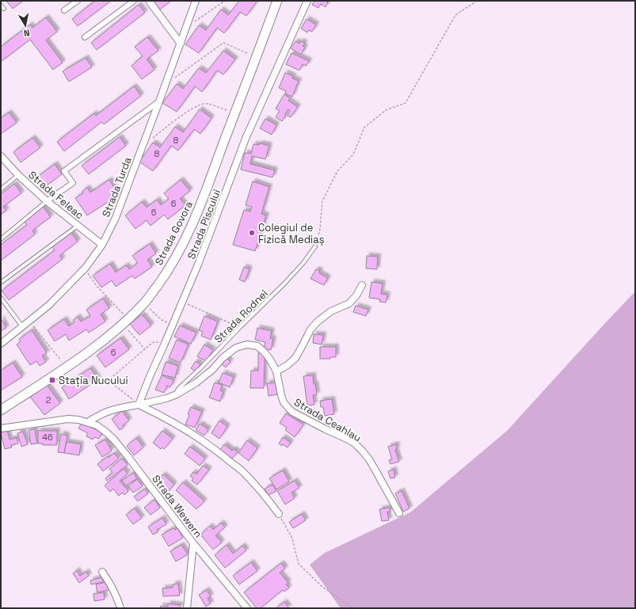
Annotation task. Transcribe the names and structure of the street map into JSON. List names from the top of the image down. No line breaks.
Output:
{"streets":{"main road":["Strada Govora"],"street":["Strada Turda","Strada Feleac","Strada Piscului","Strada Ceahlau","Strada Wewern"],"lane":["Strada Rodnei"]},"crossings":[["Strada Turda","Strada Feleac"],["Strada Piscului","Strada Ceahlau"],["Strada Rodnei","Strada Ceahlau"]],"places":{"other":["Colegiul de Fizică Mediaș"],"transit":["Stația Nucului"]},"house_numbers":["8","8","6","6","6","2","46"],"north":"bottom"}
